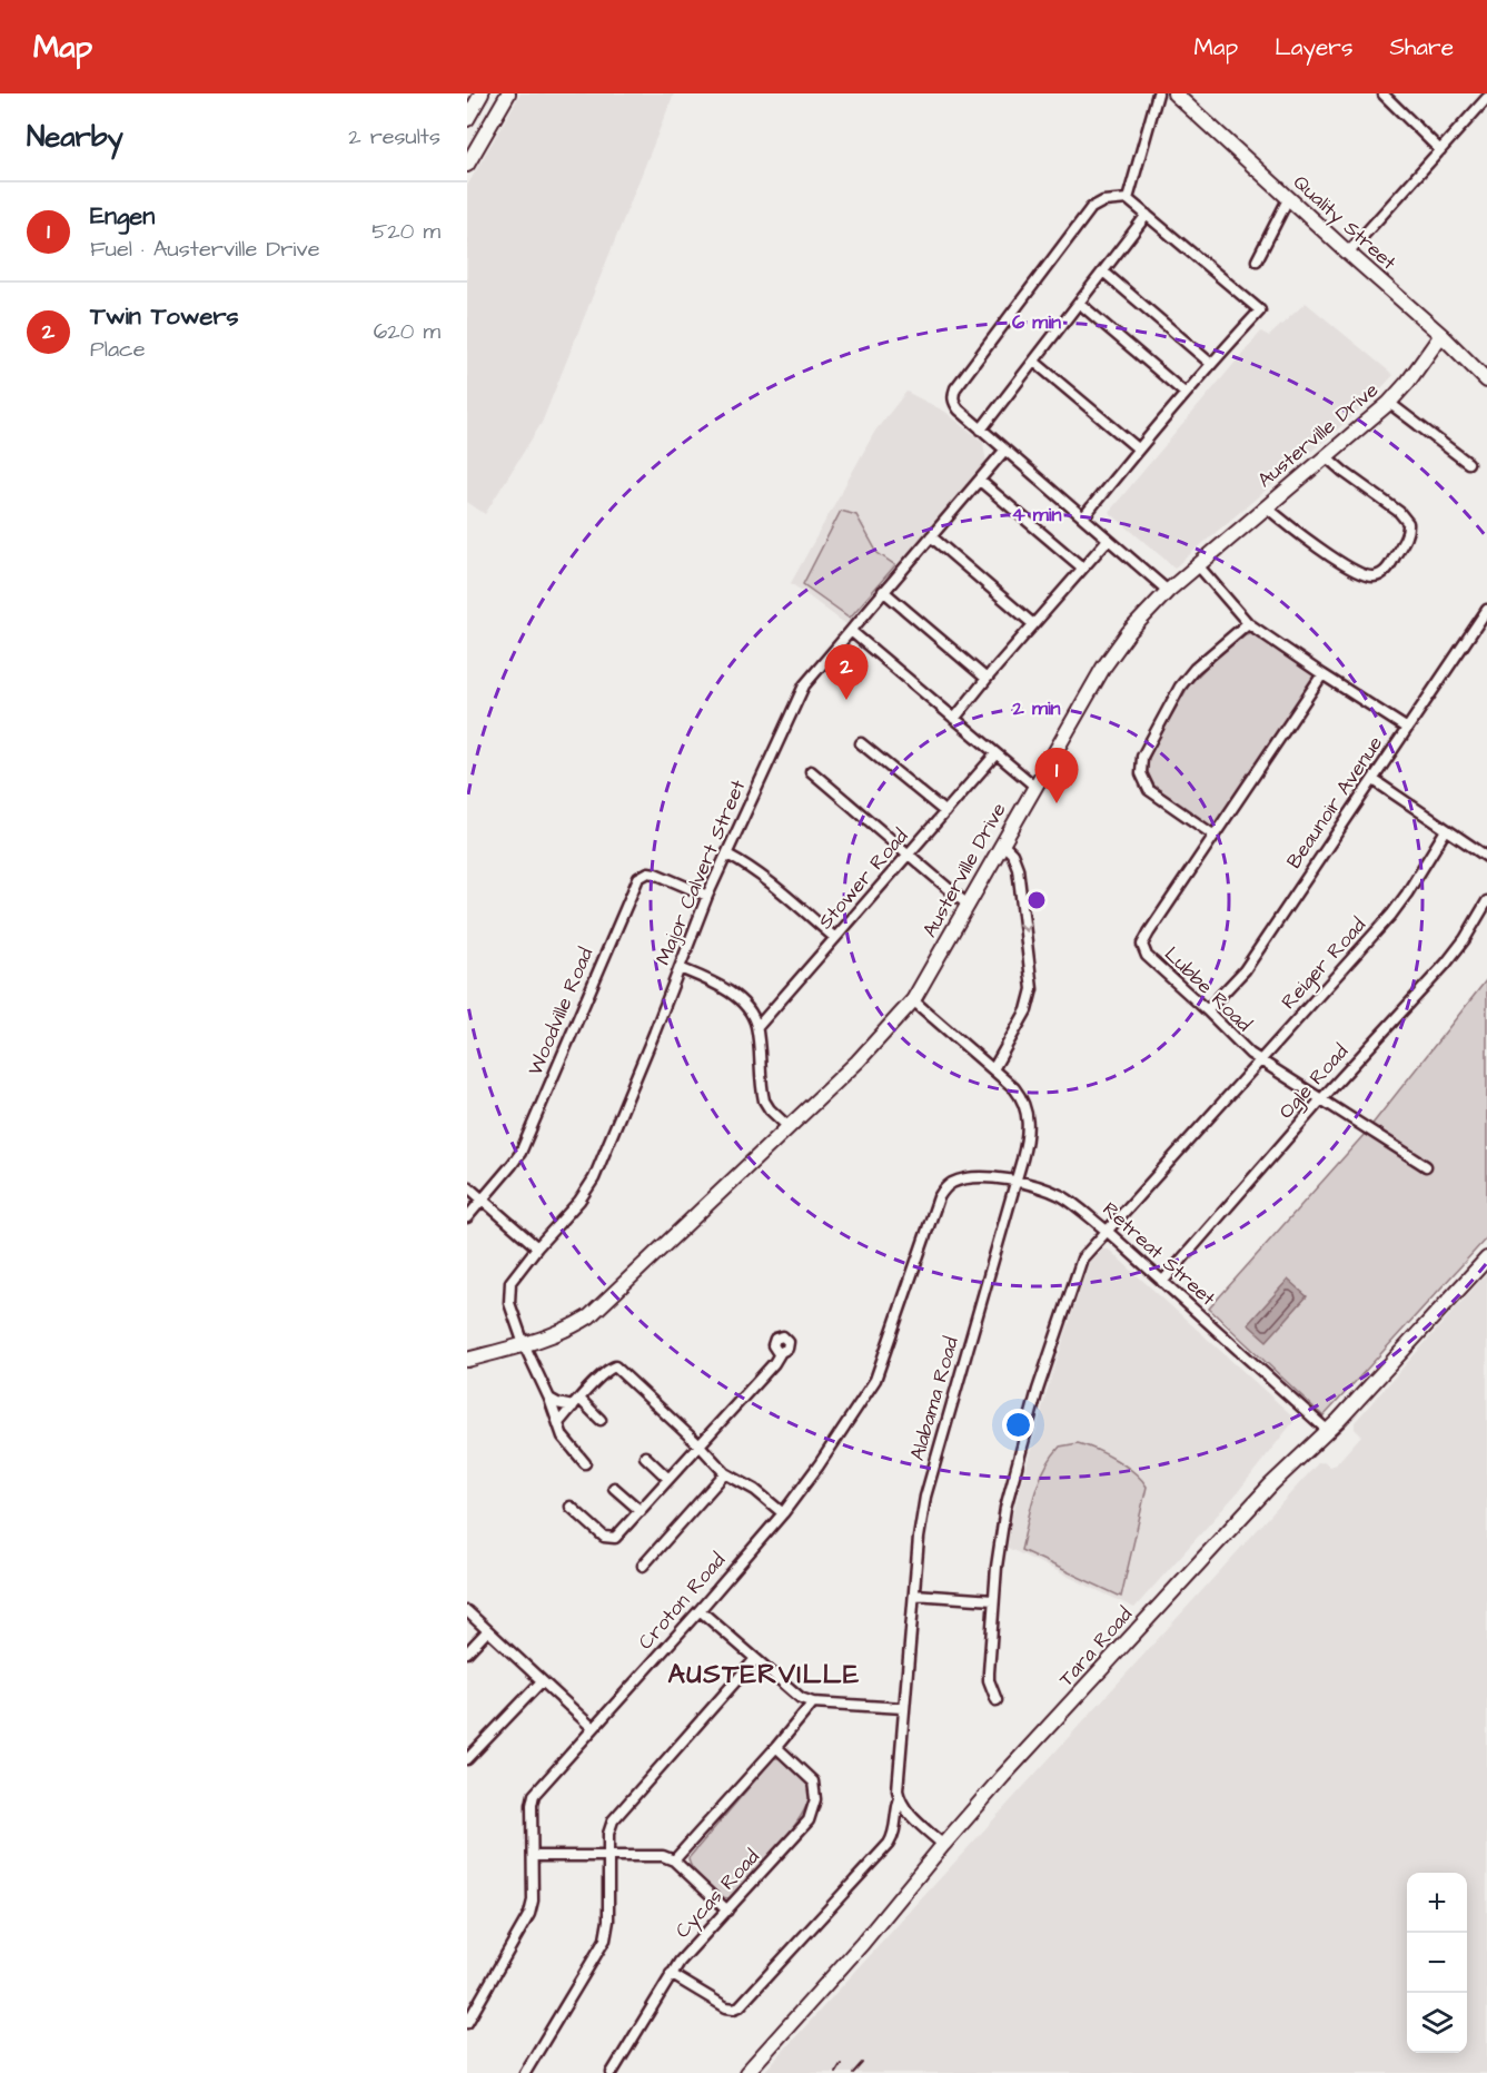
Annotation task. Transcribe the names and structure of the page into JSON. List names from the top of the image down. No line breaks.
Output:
{"streets":{"street":["Quality Street","Austerville Drive","Beaunoir Avenue","Major Calvert Street","Stower Road","Reiger Road","Lubbe Road","Woodville Road","Ogle Road","Retreat Street","Alabama Road","Croton Road","Tara Road","Cycas Road"]},"crossings":[["Quality Street","Austerville Drive"],["Austerville Drive","Major Calvert Street"],["Austerville Drive","Alabama Road"],["Beaunoir Avenue","Lubbe Road"],["Major Calvert Street","Woodville Road"],["Reiger Road","Lubbe Road"],["Reiger Road","Retreat Street"],["Lubbe Road","Ogle Road"],["Ogle Road","Retreat Street"],["Retreat Street","Alabama Road"],["Retreat Street","Croton Road"],["Retreat Street","Tara Road"],["Alabama Road","Cycas Road"]],"districts":["AUSTERVILLE"],"page":{"header":"Map","nav":["Map","Layers","Share"],"heading":["Nearby","2 results"],"list":[{"mark":"1","name":"Engen","note":"Fuel · Austerville Drive","value":"520 m"},{"mark":"2","name":"Twin Towers","note":"Place","value":"620 m"}],"pins":["2","1"],"map_buttons":["+","−"]},"rings":["6 min","4 min","2 min"]}
